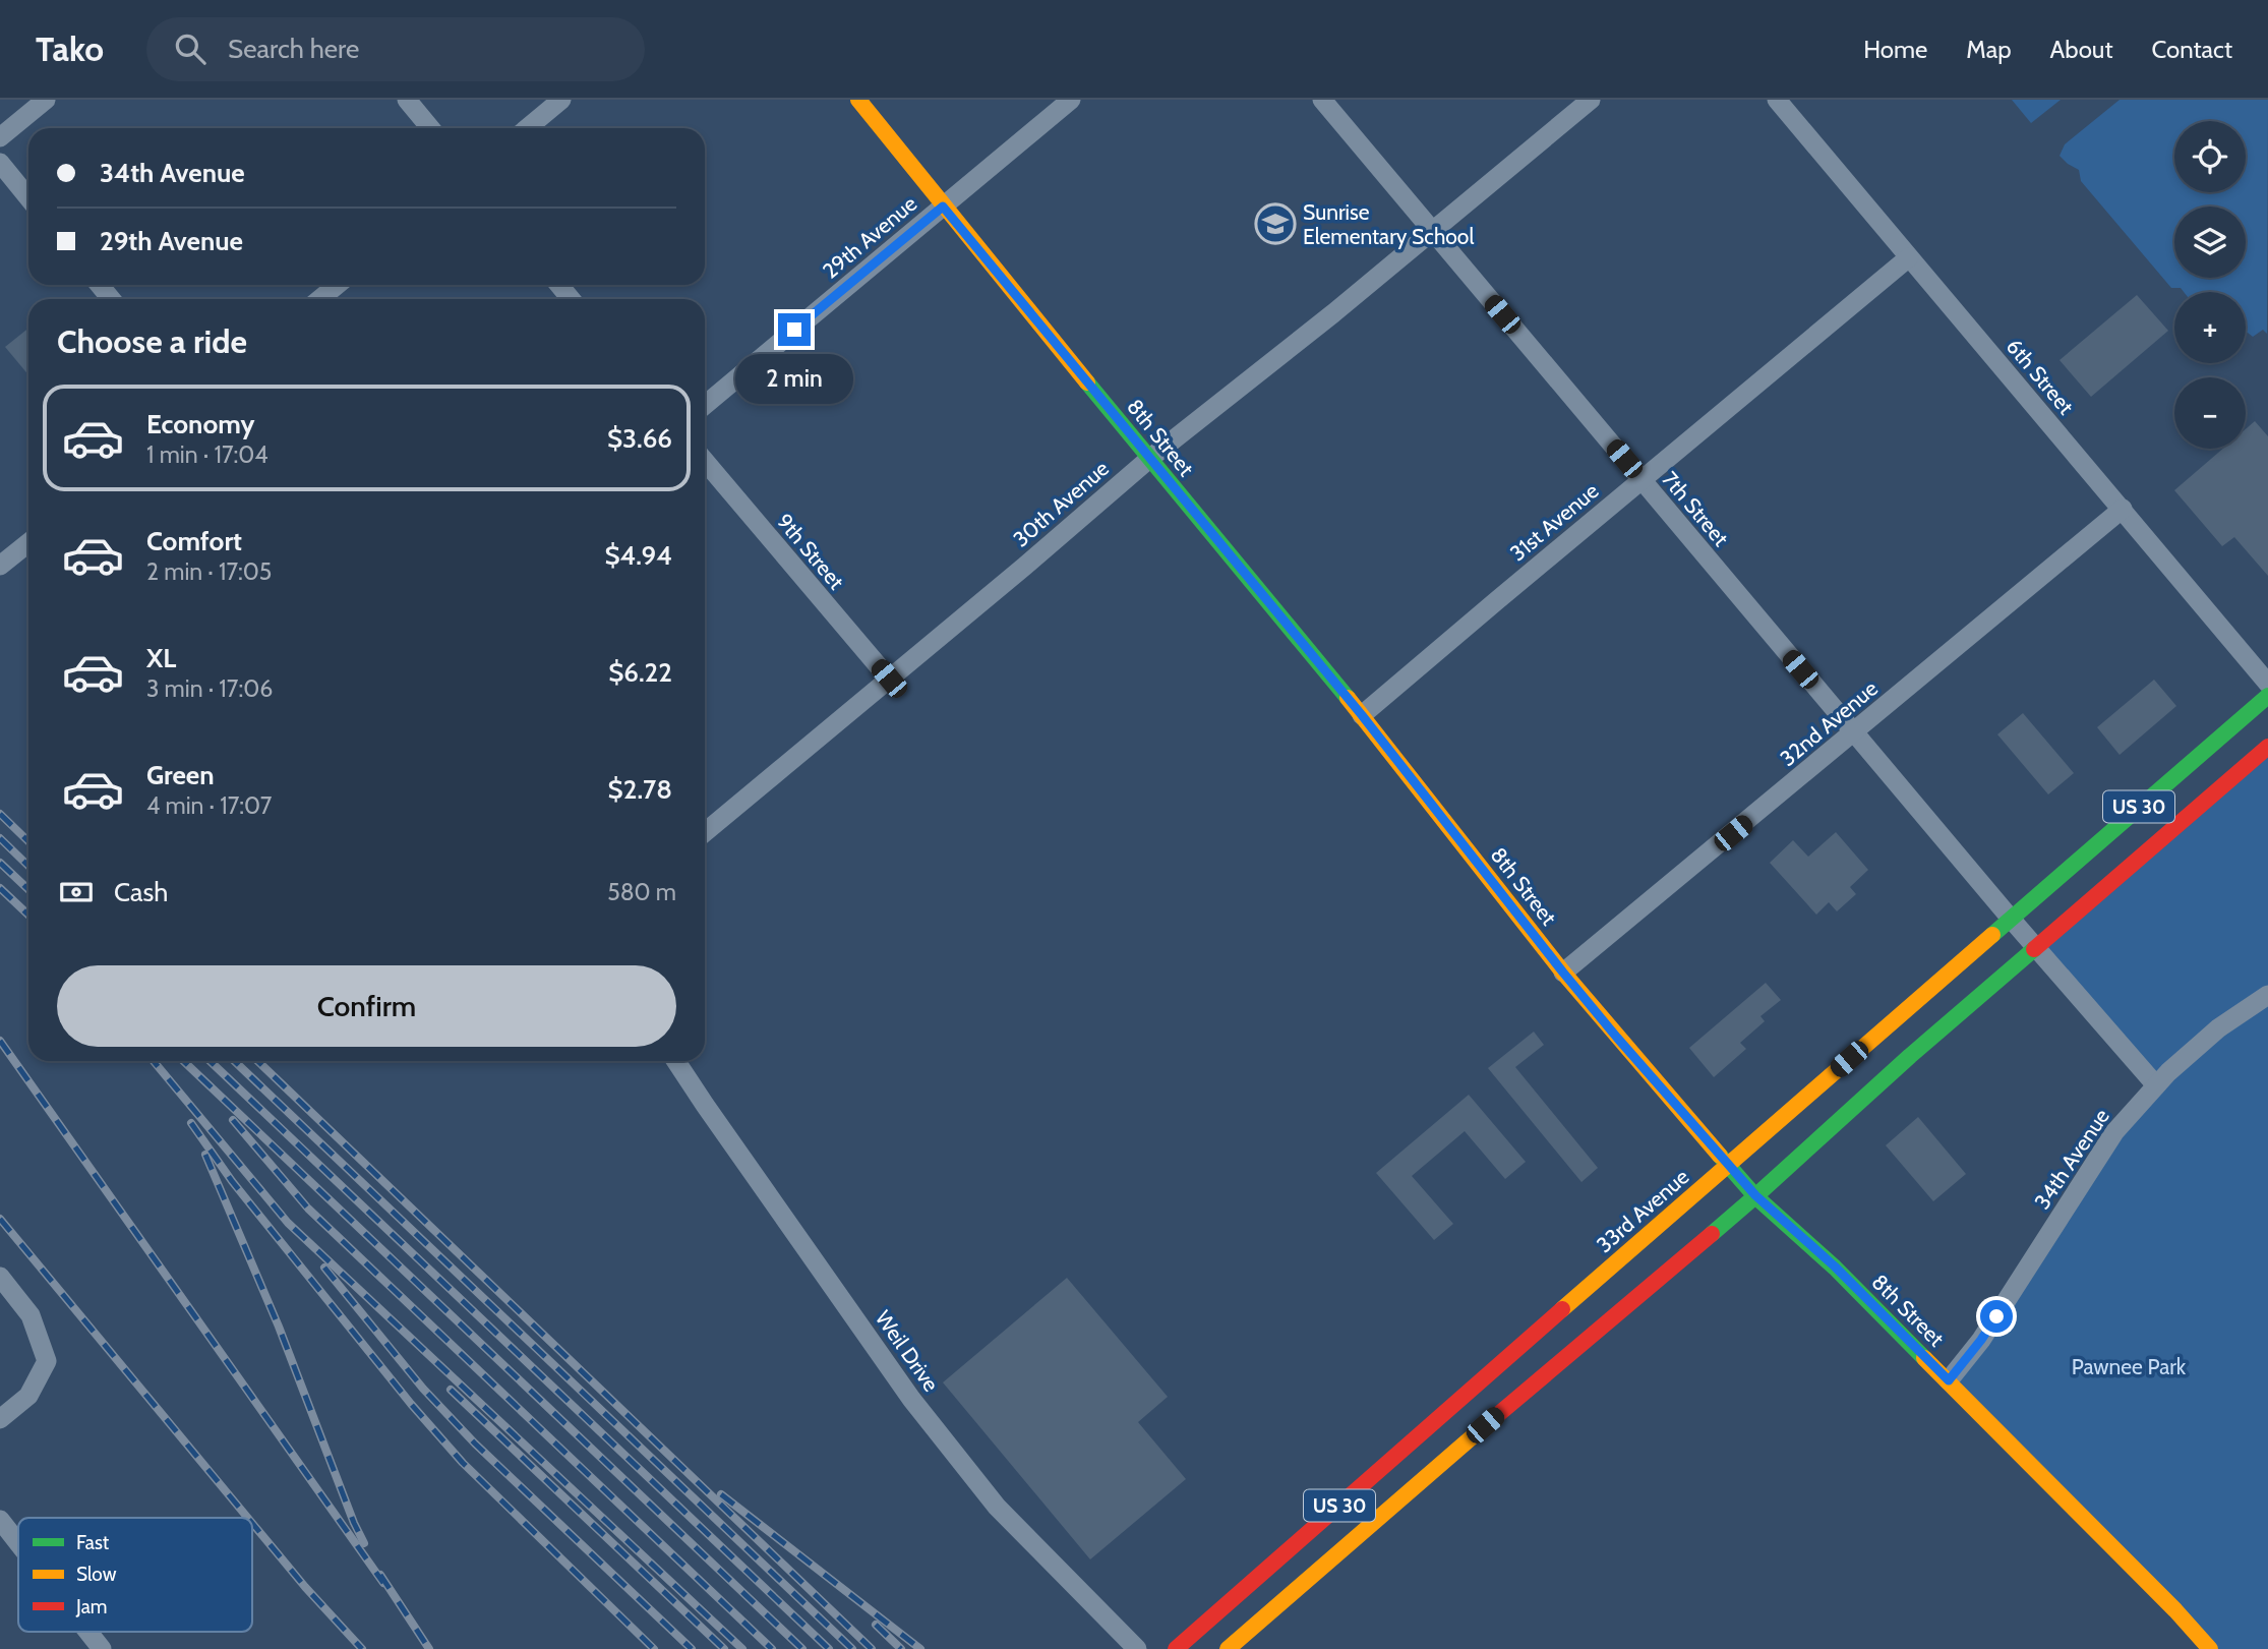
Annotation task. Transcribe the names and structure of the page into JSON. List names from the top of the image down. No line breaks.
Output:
{"streets":{"main road":["8th Street","US 30","33rd Avenue"],"street":["29th Avenue","6th Street","30th Avenue","7th Street","31st Avenue","9th Street","32nd Avenue","34th Avenue","Weil Drive"]},"crossings":[["29th Avenue","8th Street"],["6th Street","31st Avenue"],["6th Street","32nd Avenue"],["8th Street","30th Avenue"],["8th Street","31st Avenue"],["8th Street","32nd Avenue"],["8th Street","US 30"],["8th Street","34th Avenue"],["8th Street","33rd Avenue"],["30th Avenue","7th Street"],["30th Avenue","9th Street"],["7th Street","31st Avenue"],["7th Street","32nd Avenue"],["7th Street","US 30"],["7th Street","34th Avenue"],["7th Street","33rd Avenue"]],"parks":["Pawnee Park"],"places":{"school or university":["Sunrise Elementary School"]},"legend":["Fast","Slow","Jam"],"page":{"header":"Tako","search":"Search here","nav":["Home","Map","About","Contact"],"map_buttons":["+","−"],"banner":["34th Avenue","29th Avenue"],"heading":"Choose a ride","bubble":"2 min","list":[{"name":"Economy","note":"1 min · 17:04","value":"$3.66"},{"name":"Comfort","note":"2 min · 17:05","value":"$4.94"},{"name":"XL","note":"3 min · 17:06","value":"$6.22"},{"name":"Green","note":"4 min · 17:07","value":"$2.78"}],"pay":["Cash","580 m"],"buttons":"Confirm"}}
